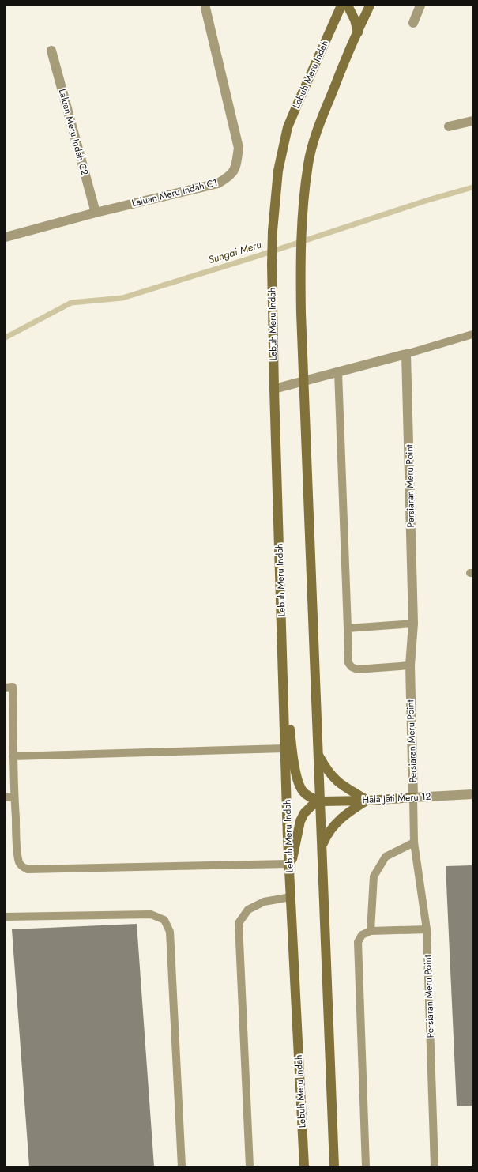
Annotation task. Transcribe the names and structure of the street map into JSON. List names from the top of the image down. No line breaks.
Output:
{"streets":{"main road":["Lebuh Meru Indah","Hala Jati Meru 12"],"street":["Laluan Meru Indah C2","Laluan Meru Indah C1","Persiaran Meru Point"]},"crossings":[["Laluan Meru Indah C2","Laluan Meru Indah C1"],["Persiaran Meru Point","Hala Jati Meru 12"]],"water":["Sungai Meru"]}
